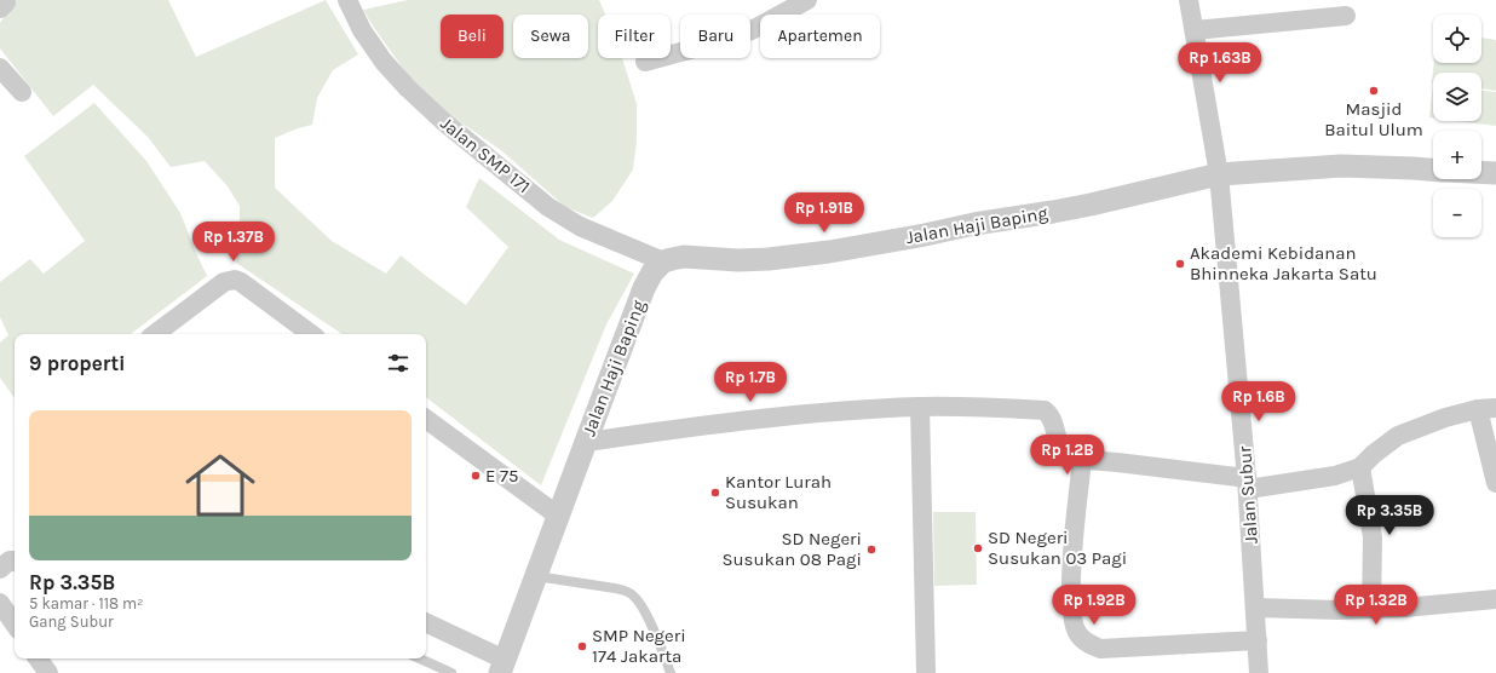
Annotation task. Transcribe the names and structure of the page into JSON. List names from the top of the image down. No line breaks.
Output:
{"streets":{"street":["Jalan SMP 171","Jalan Haji Baping","Jalan Subur"]},"crossings":[["Jalan SMP 171","Jalan Haji Baping"],["Jalan Haji Baping","Jalan Subur"]],"places":["Masjid Baitul Ulum","Akademi Kebidanan Bhinneka Jakarta Satu","E 75","Kantor Lurah Susukan","SD Negeri Susukan 03 Pagi","SD Negeri Susukan 08 Pagi","SMP Negeri 174 Jakarta"],"page":{"map_buttons":["+","−"],"chip":["Beli","Sewa","Filter","Baru","Apartemen"],"price":["Rp 1.63B","Rp 1.91B","Rp 1.37B","Rp 1.7B","Rp 1.6B","Rp 1.2B","Rp 3.35B","Rp 1.92B","Rp 1.32B"],"heading":"9 properti","list":[{"name":"Rp 3.35B","note":"5 kamar · 118 m² · Gang Subur"}]}}
